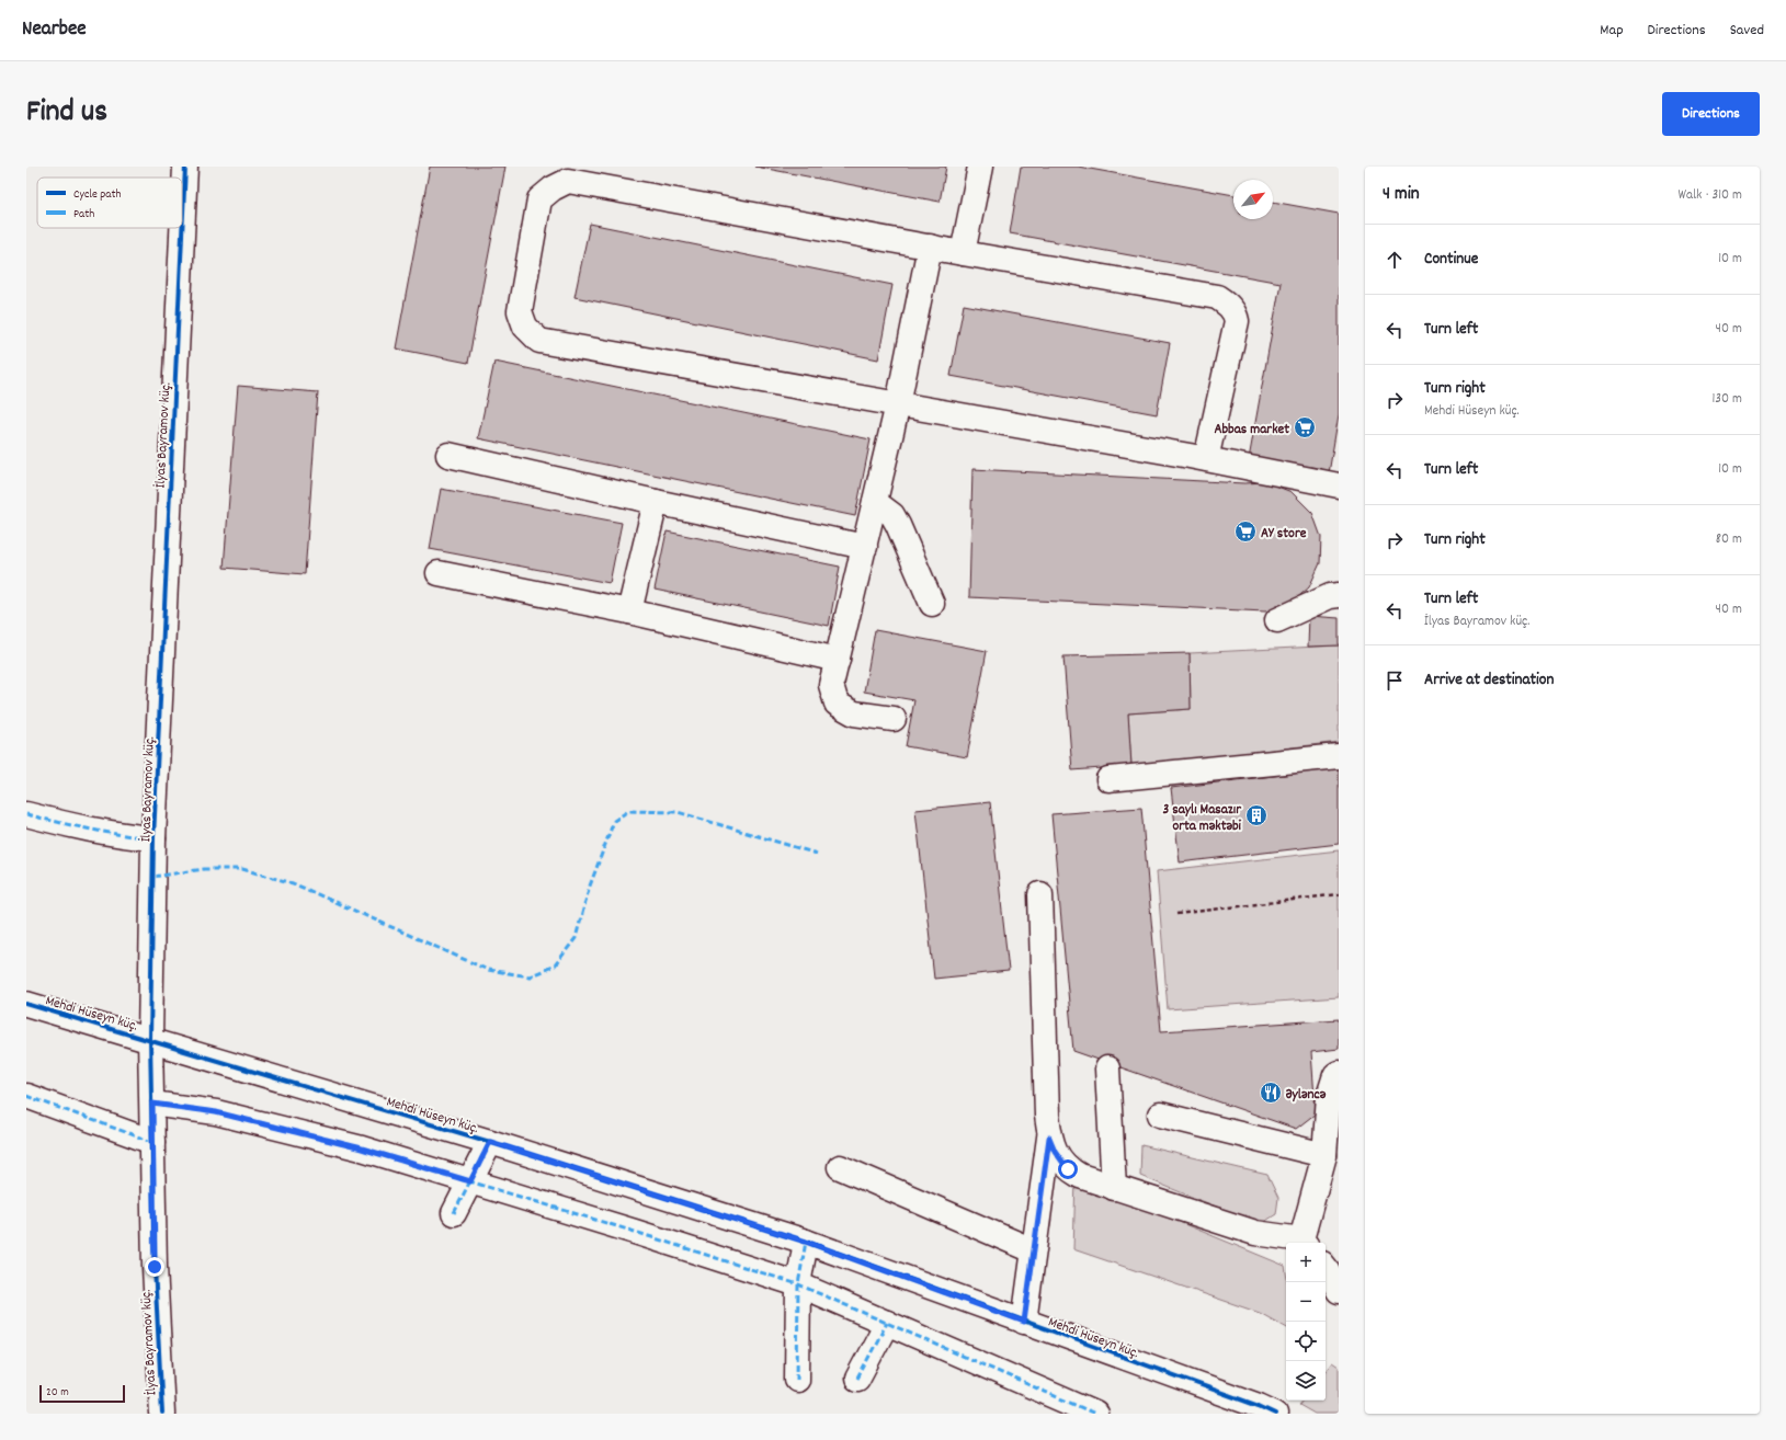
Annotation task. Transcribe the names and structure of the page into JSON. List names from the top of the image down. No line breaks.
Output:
{"streets":{"street":["İlyas Bayramov küç.","Mehdi Hüseyn küç."]},"crossings":[["İlyas Bayramov küç.","Mehdi Hüseyn küç."]],"places":{"supermarket":["Abbas market","AY store"],"building":["3 saylı Masazır orta məktəbi"],"restaurant":["Əyləncə"]},"legend":["Cycle path","Path"],"scale_bar":"20 m","north":"top right","page":{"header":"Nearbee","nav":["Map","Directions","Saved"],"title":"Find us","buttons":"Directions","heading":["4 min","Walk · 310 m"],"list":[["Continue","10 m"],["Turn left","40 m"],["Turn right","Mehdi Hüseyn küç.","130 m"],["Turn left","10 m"],["Turn right","80 m"],["Turn left","İlyas Bayramov küç.","40 m"],"Arrive at destination"],"map_buttons":["+","−"],"scale":"20 m"}}
